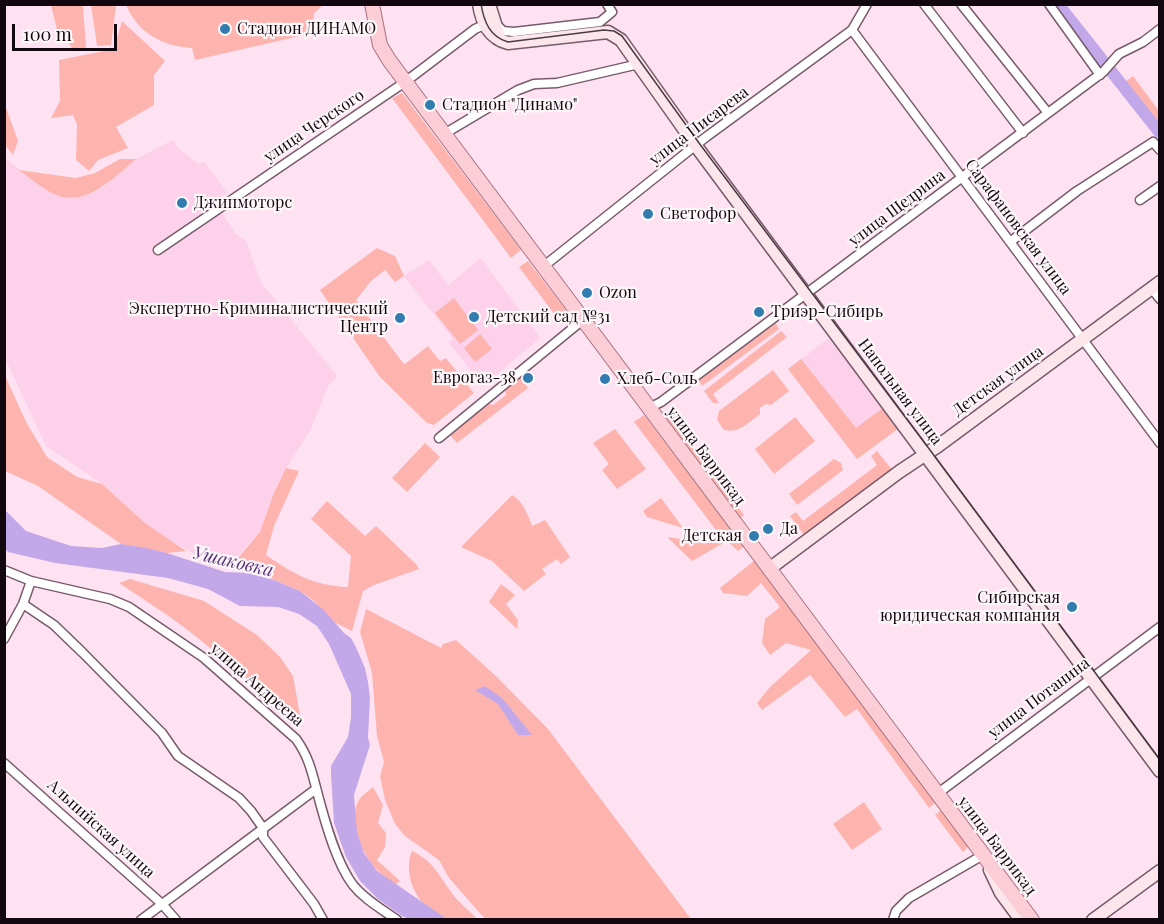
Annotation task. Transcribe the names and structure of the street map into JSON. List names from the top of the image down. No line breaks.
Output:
{"streets":{"main road":["улица Баррикад"],"street":["улица Черского","улица Писарева","улица Щедрина","Сарафановская улица","Детская улица","Напольная улица","улица Андреева","улица Потанина","Альпийская улица"]},"crossings":[["улица Черского","Напольная улица"],["улица Черского","улица Баррикад"],["улица Писарева","Сарафановская улица"],["улица Писарева","Напольная улица"],["улица Писарева","улица Баррикад"],["улица Щедрина","Сарафановская улица"],["улица Щедрина","Напольная улица"],["улица Щедрина","улица Баррикад"],["Сарафановская улица","Детская улица"],["Детская улица","Напольная улица"],["Детская улица","улица Баррикад"],["Напольная улица","улица Потанина"],["улица Баррикад","улица Потанина"]],"water":["Ушаковка"],"places":["Стадион ДИНАМО","Стадион \"Динамо\"","Джипмоторс","Светофор","Ozon","Триэр-Сибирь","Детский сад №31","Экспертно-Криминалистический Центр","Еврогаз-38","Хлеб-Соль","Да","Детская","Сибирская юридическая компания"],"scale_bar":"100 m"}
